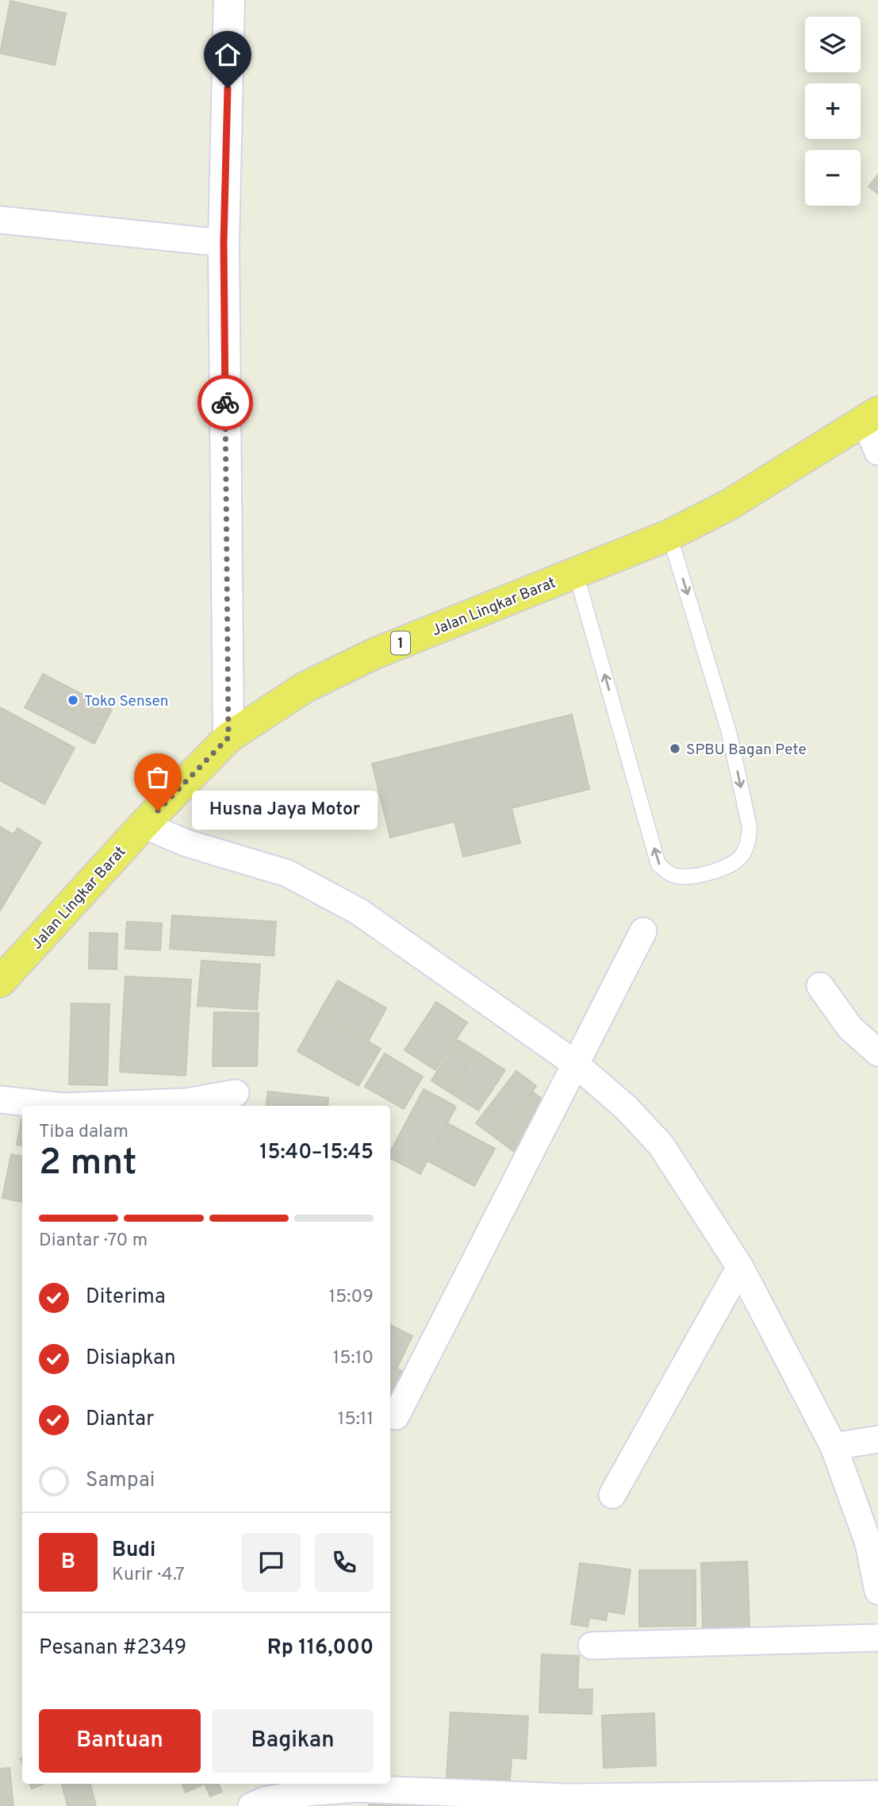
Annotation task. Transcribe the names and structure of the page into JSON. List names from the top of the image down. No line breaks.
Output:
{"streets":{"highway":["Jalan Lingkar Barat","1"]},"places":["Toko Sensen","SPBU Bagan Pete","Husna Jaya Motor"],"page":{"map_buttons":["+","−"],"bubble":"Husna Jaya Motor","heading":["2 mnt","Tiba dalam","15:40–15:45"],"panel":["Budi","Kurir · 4.7","Pesanan #2349","Rp 116,000"],"bar":"Diantar · 70 m","list":[["Diterima","15:09"],["Disiapkan","15:10"],["Diantar","15:11"],"Sampai"],"round":"B","buttons":["Bantuan","Bagikan"]}}
